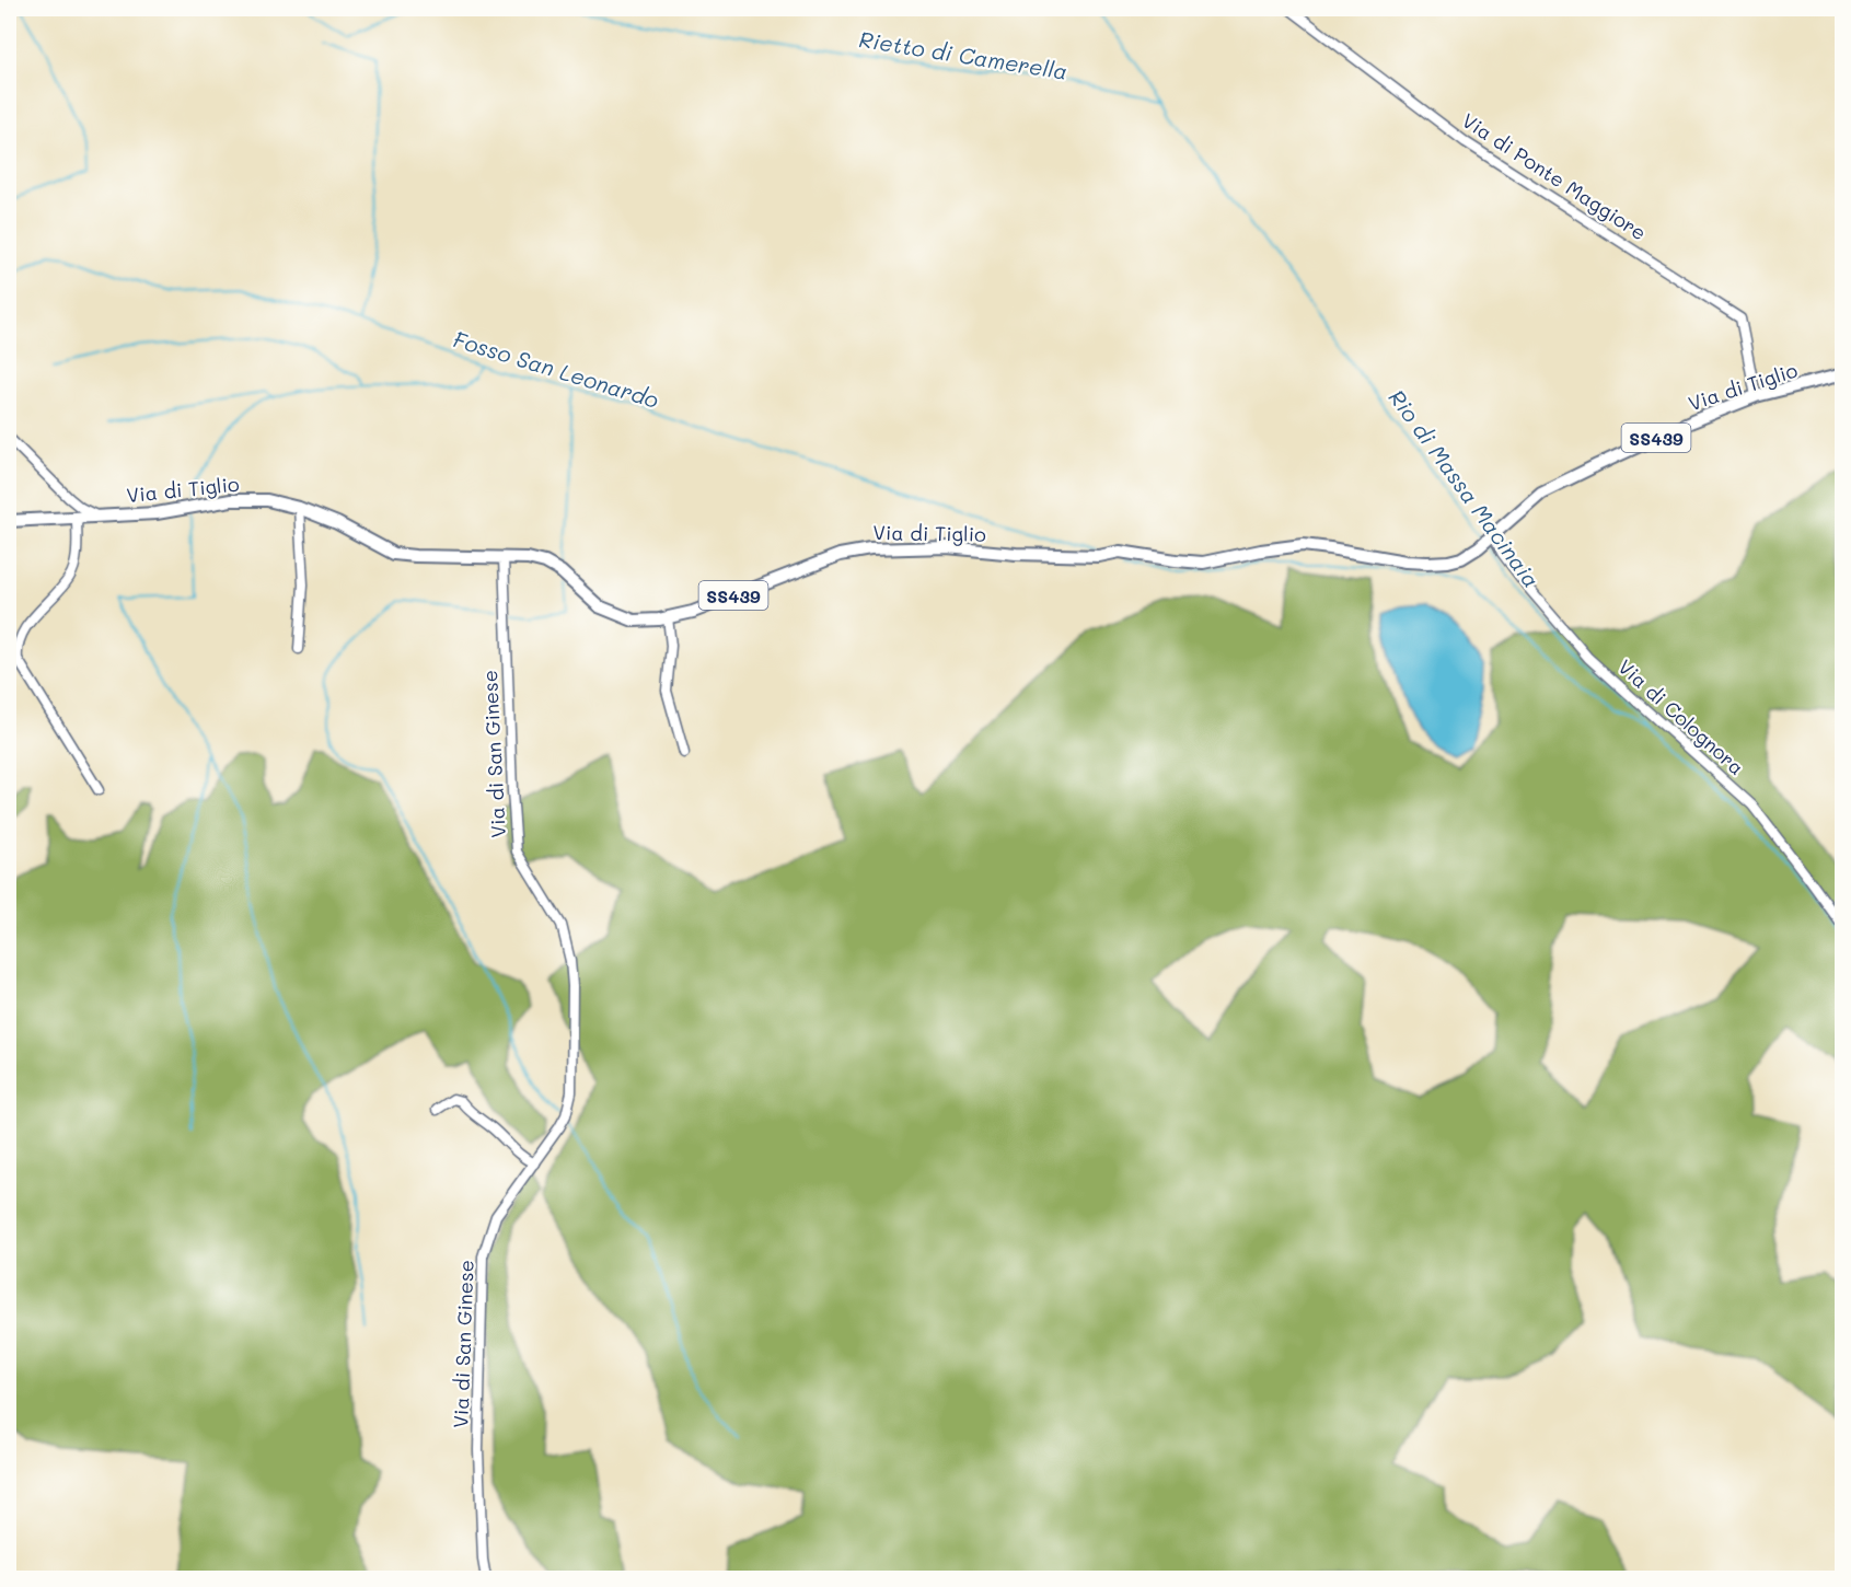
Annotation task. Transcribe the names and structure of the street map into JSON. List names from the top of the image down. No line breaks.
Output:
{"streets":{"main road":["Via di Tiglio","SS439"],"street":["Via di Ponte Maggiore","Via di Colognora","Via di San Ginese"]},"crossings":[["Via di Ponte Maggiore","Via di Tiglio"],["Via di Tiglio","Via di Colognora"],["Via di Tiglio","Via di San Ginese"]],"water":["Rietto di Camerella","Fosso San Leonardo","Rio di Massa Macinaia"]}
